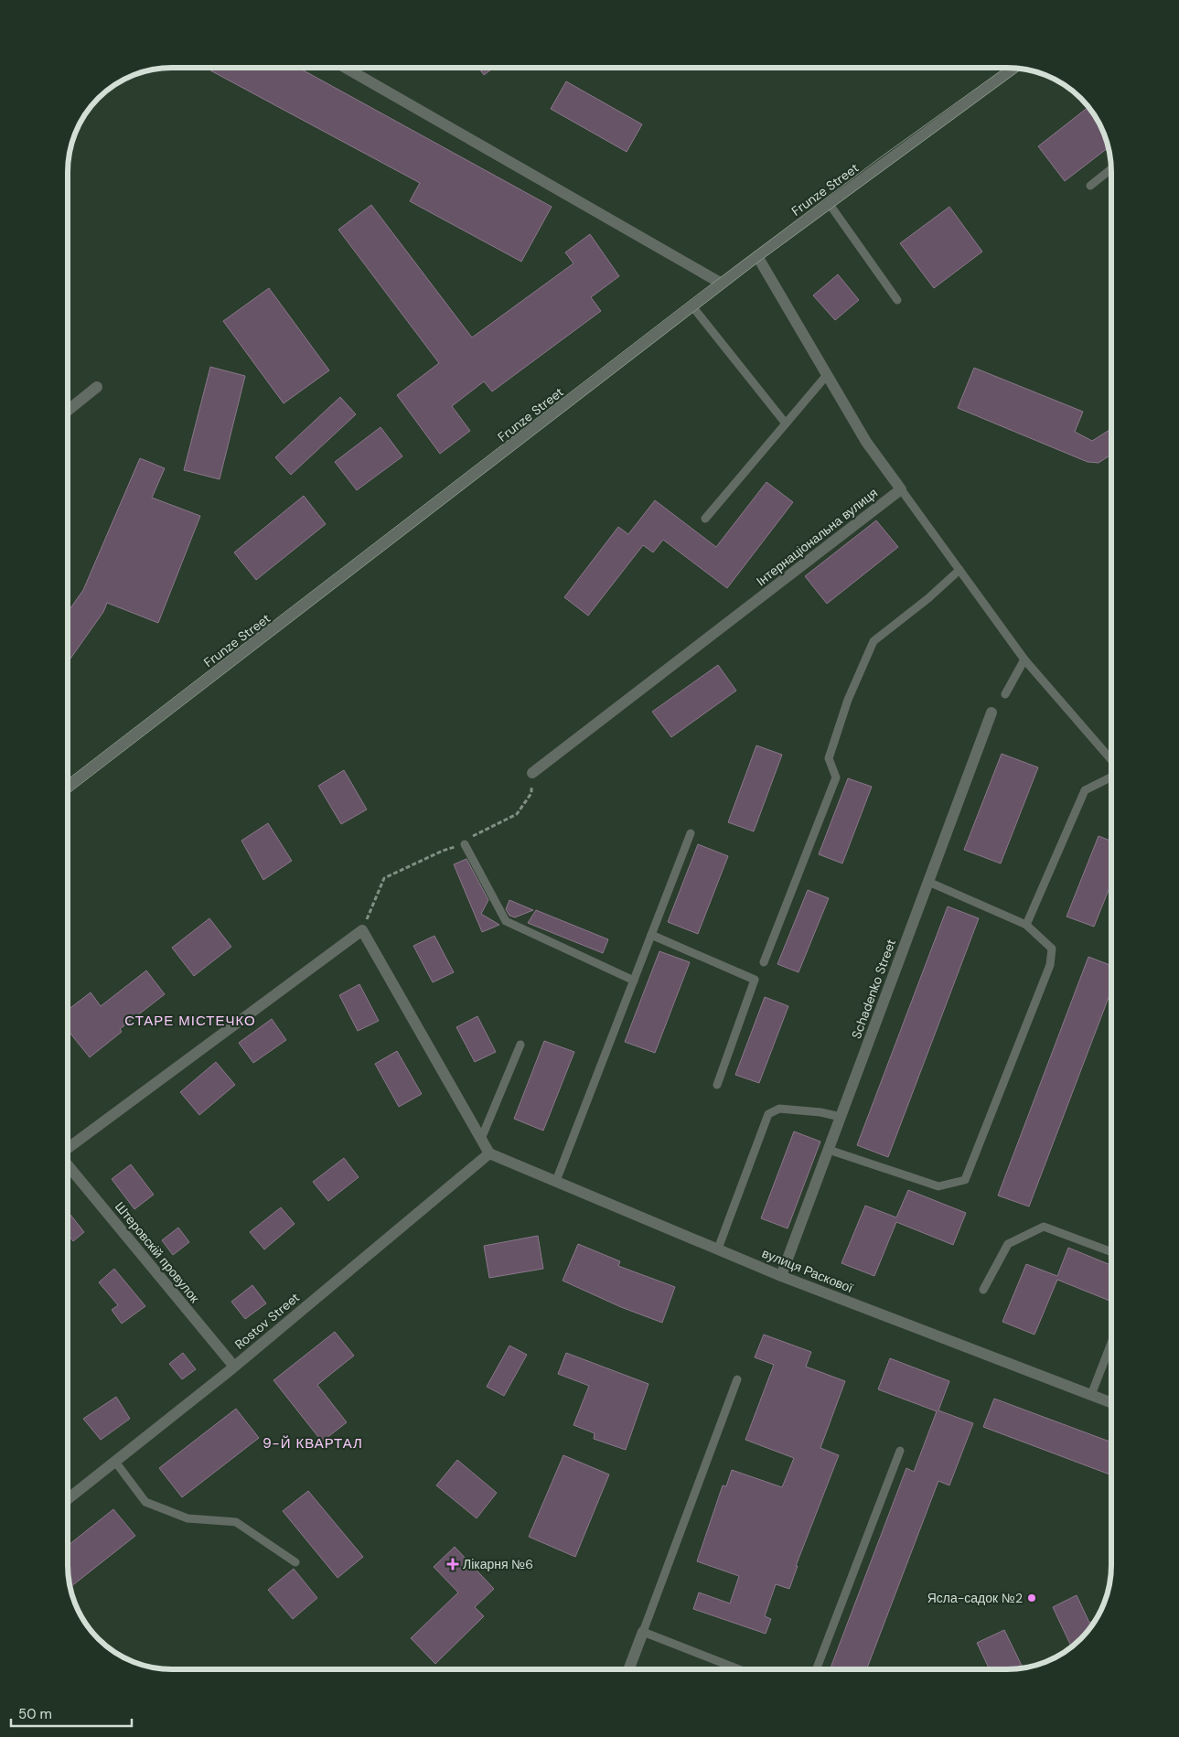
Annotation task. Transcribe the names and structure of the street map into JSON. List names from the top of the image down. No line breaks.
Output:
{"streets":{"street":["Frunze Street","Інтернаціональна вулиця","Schadenko Street","Штеровскій провулок","вулиця Раскової","Rostov Street"]},"crossings":[["Schadenko Street","вулиця Раскової"],["Штеровскій провулок","Rostov Street"],["вулиця Раскової","Rostov Street"]],"districts":["СТАРЕ МІСТЕЧКО","9-Й КВАРТАЛ"],"places":{"health":["Лікарня №6"],"other":["Ясла-садок №2"]},"scale_bar":"50 m"}
